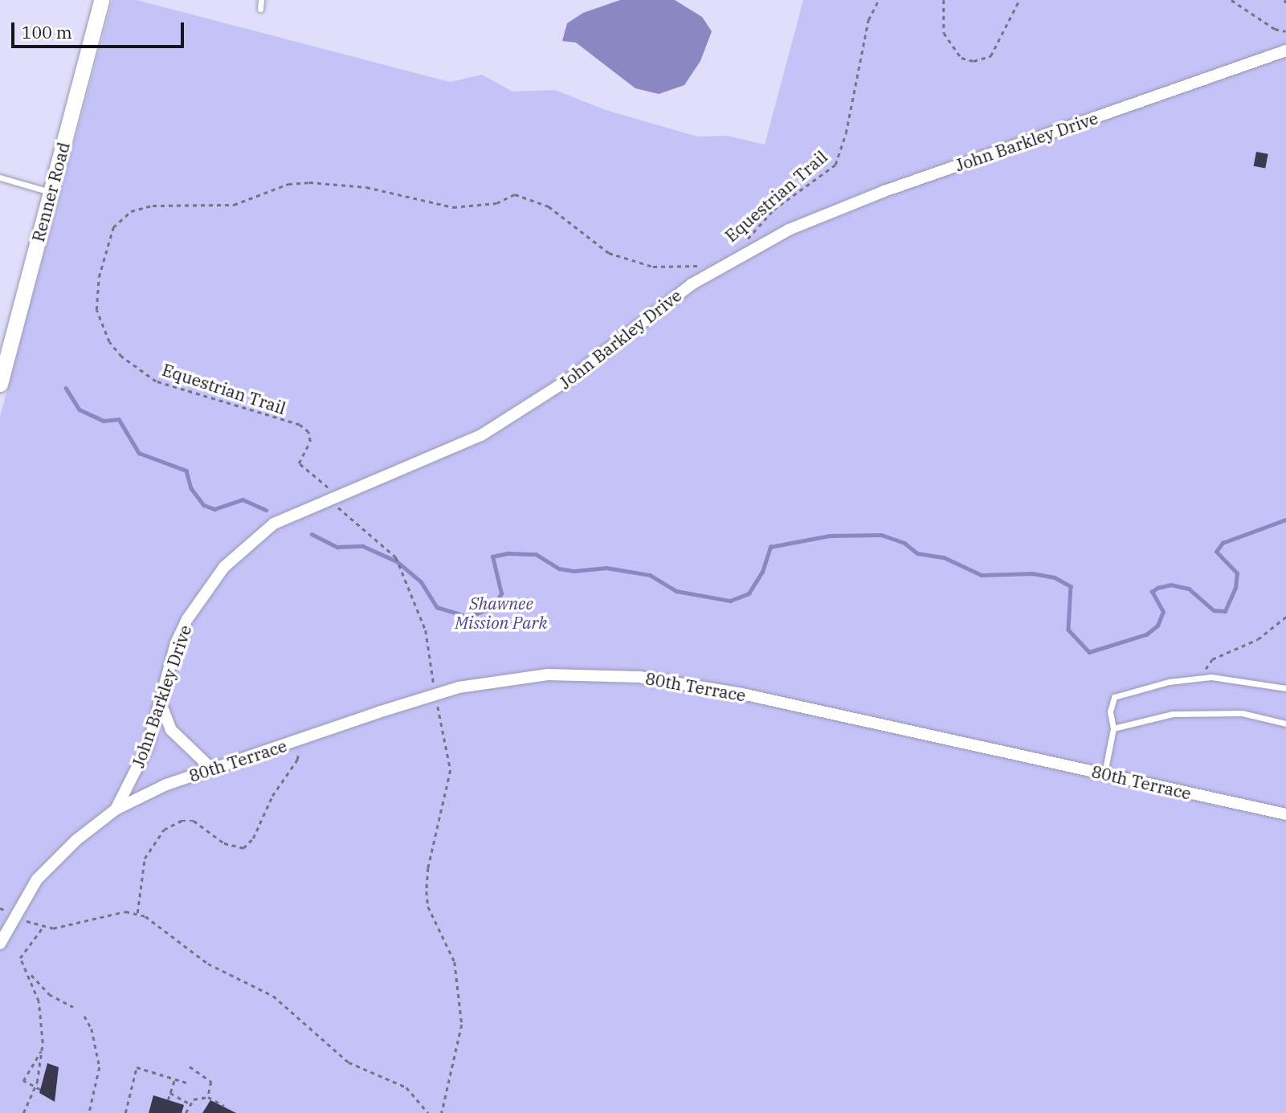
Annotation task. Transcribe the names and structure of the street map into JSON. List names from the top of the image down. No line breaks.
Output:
{"streets":{"main road":["Renner Road"],"street":["John Barkley Drive","80th Terrace"],"path":["Equestrian Trail"]},"crossings":[["John Barkley Drive","Equestrian Trail"],["John Barkley Drive","80th Terrace"],["Equestrian Trail","80th Terrace"]],"parks":["Shawnee Mission Park"],"scale_bar":"100 m"}
